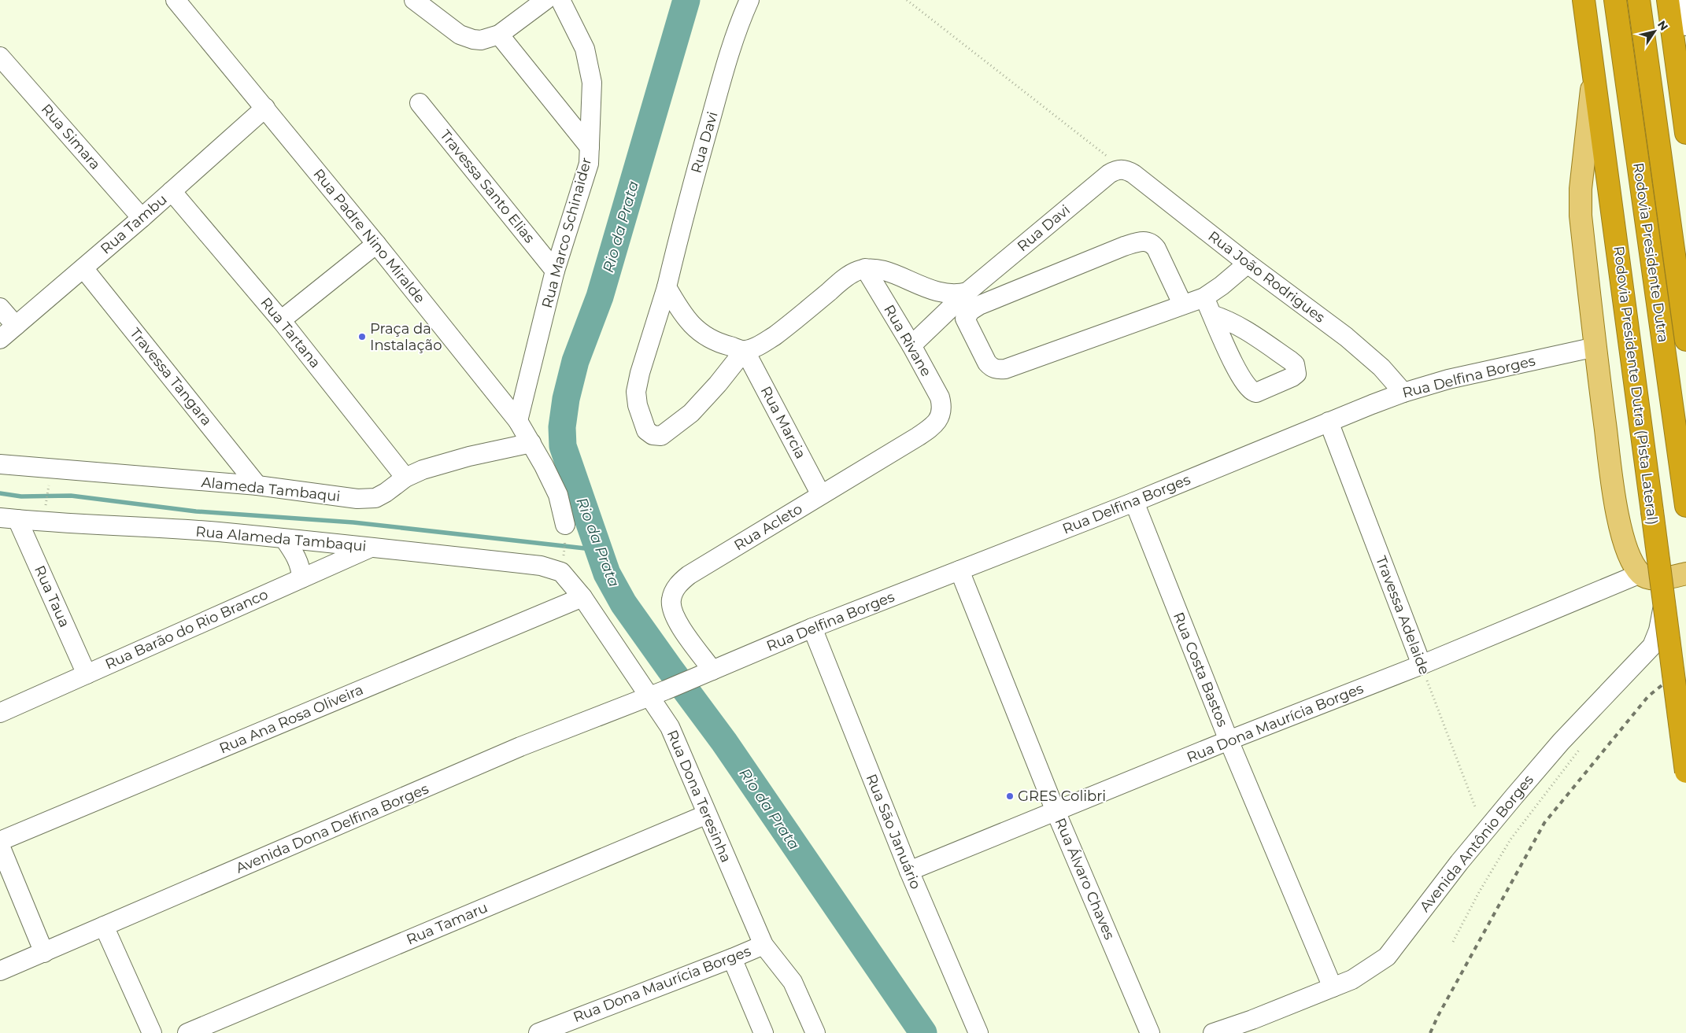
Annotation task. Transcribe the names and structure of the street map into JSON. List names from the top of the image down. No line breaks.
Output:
{"streets":{"highway":["Rodovia Presidente Dutra","Rodovia Presidente Dutra (Pista Lateral)"],"street":["Rua Simara","Rua Davi","Travessa Santo Elias","Rua Tambu","Rua Marco Schinaider","Rua Padre Nino Miralde","Rua João Rodrigues","Rua Tartana","Rua Rivane","Travessa Tangara","Rua Delfina Borges","Rua Marcia","Alameda Tambaqui","Rua Acleto","Rua Alameda Tambaqui","Rua Taua","Travessa Adelaide","Rua Barão do Rio Branco","Rua Costa Bastos","Rua Ana Rosa Oliveira","Rua Dona Maurícia Borges","Rua Dona Teresinha","Avenida Dona Delfina Borges","Rua Sāo Januário","Avenida Antônio Borges","Rua Álvaro Chaves","Rua Tamaru"]},"crossings":[["Rua Simara","Rua Tambu"],["Rua Davi","Rua João Rodrigues"],["Rua Davi","Rua Rivane"],["Rua Davi","Rua Marcia"],["Travessa Santo Elias","Rua Marco Schinaider"],["Rua Tambu","Rua Padre Nino Miralde"],["Rua Tambu","Rua Tartana"],["Rua Tambu","Travessa Tangara"],["Rua Marco Schinaider","Rua Padre Nino Miralde"],["Rua Padre Nino Miralde","Alameda Tambaqui"],["Rua João Rodrigues","Rua Delfina Borges"],["Rua Tartana","Alameda Tambaqui"],["Rua Rivane","Rua Acleto"],["Travessa Tangara","Alameda Tambaqui"],["Rua Delfina Borges","Rua Acleto"],["Rua Delfina Borges","Travessa Adelaide"],["Rua Delfina Borges","Rua Costa Bastos"],["Rua Delfina Borges","Avenida Dona Delfina Borges"],["Rua Delfina Borges","Rua Sāo Januário"],["Rua Delfina Borges","Rua Álvaro Chaves"],["Rua Marcia","Rua Acleto"],["Rua Alameda Tambaqui","Rua Taua"],["Rua Alameda Tambaqui","Rua Barão do Rio Branco"],["Rua Alameda Tambaqui","Rua Dona Teresinha"],["Rua Taua","Rua Barão do Rio Branco"],["Travessa Adelaide","Rua Dona Maurícia Borges"],["Rua Costa Bastos","Rua Dona Maurícia Borges"],["Rua Costa Bastos","Avenida Antônio Borges"],["Rua Ana Rosa Oliveira","Rua Dona Teresinha"],["Rua Dona Maurícia Borges","Rua Dona Teresinha"],["Rua Dona Maurícia Borges","Rua Sāo Januário"],["Rua Dona Maurícia Borges","Rua Álvaro Chaves"],["Rua Dona Teresinha","Avenida Dona Delfina Borges"],["Rua Dona Teresinha","Rua Tamaru"]],"water":["Rio da Prata"],"places":["Praça da Instalação","GRES Colibri"],"north":"top right"}
